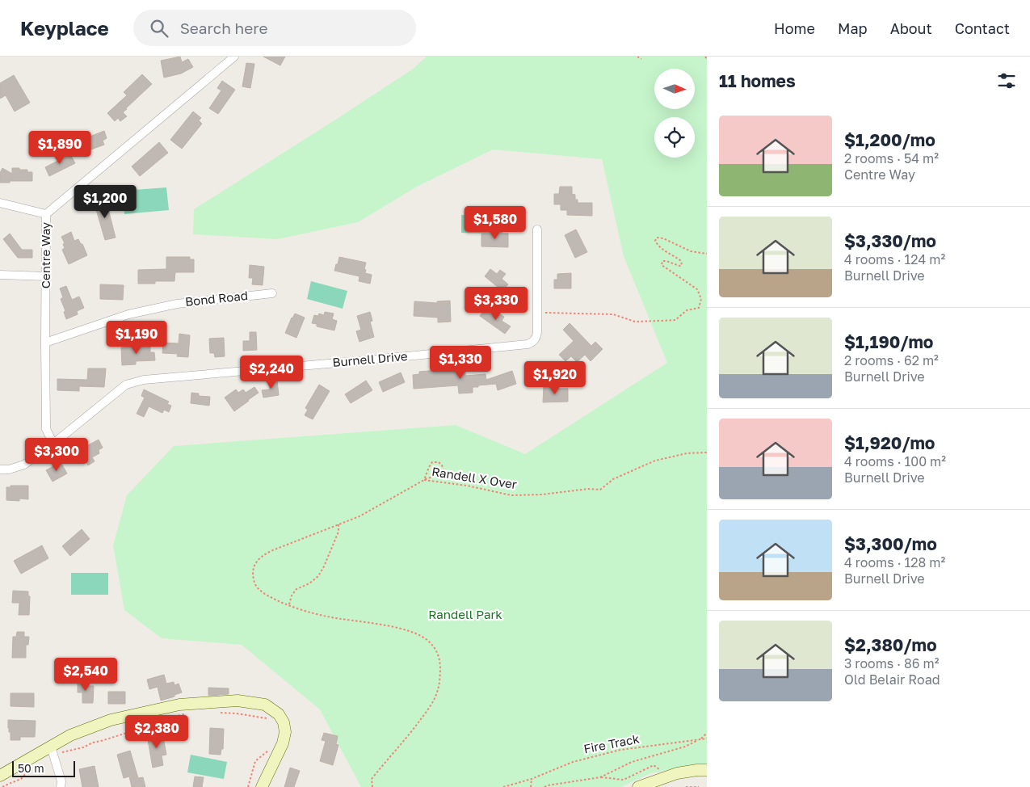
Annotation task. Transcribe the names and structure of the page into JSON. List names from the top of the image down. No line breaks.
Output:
{"streets":{"street":["Centre Way","Bond Road","Burnell Drive"],"path":["Randell X Over","Fire Track"]},"crossings":[["Centre Way","Bond Road"],["Centre Way","Burnell Drive"]],"parks":["Randell Park"],"scale_bar":"50 m","north":"right","page":{"header":"Keyplace","search":"Search here","nav":["Home","Map","About","Contact"],"heading":"11 homes","list":[{"name":"$1,200/mo","note":"2 rooms · 54 m² · Centre Way"},{"name":"$3,330/mo","note":"4 rooms · 124 m² · Burnell Drive"},{"name":"$1,190/mo","note":"2 rooms · 62 m² · Burnell Drive"},{"name":"$1,920/mo","note":"4 rooms · 100 m² · Burnell Drive"},{"name":"$3,300/mo","note":"4 rooms · 128 m² · Burnell Drive"},{"name":"$2,380/mo","note":"3 rooms · 86 m² · Old Belair Road"}],"price":["$1,890","$1,200","$1,580","$3,330","$1,190","$1,330","$2,240","$1,920","$3,300","$2,540","$2,380"],"scale":"50 m"}}
